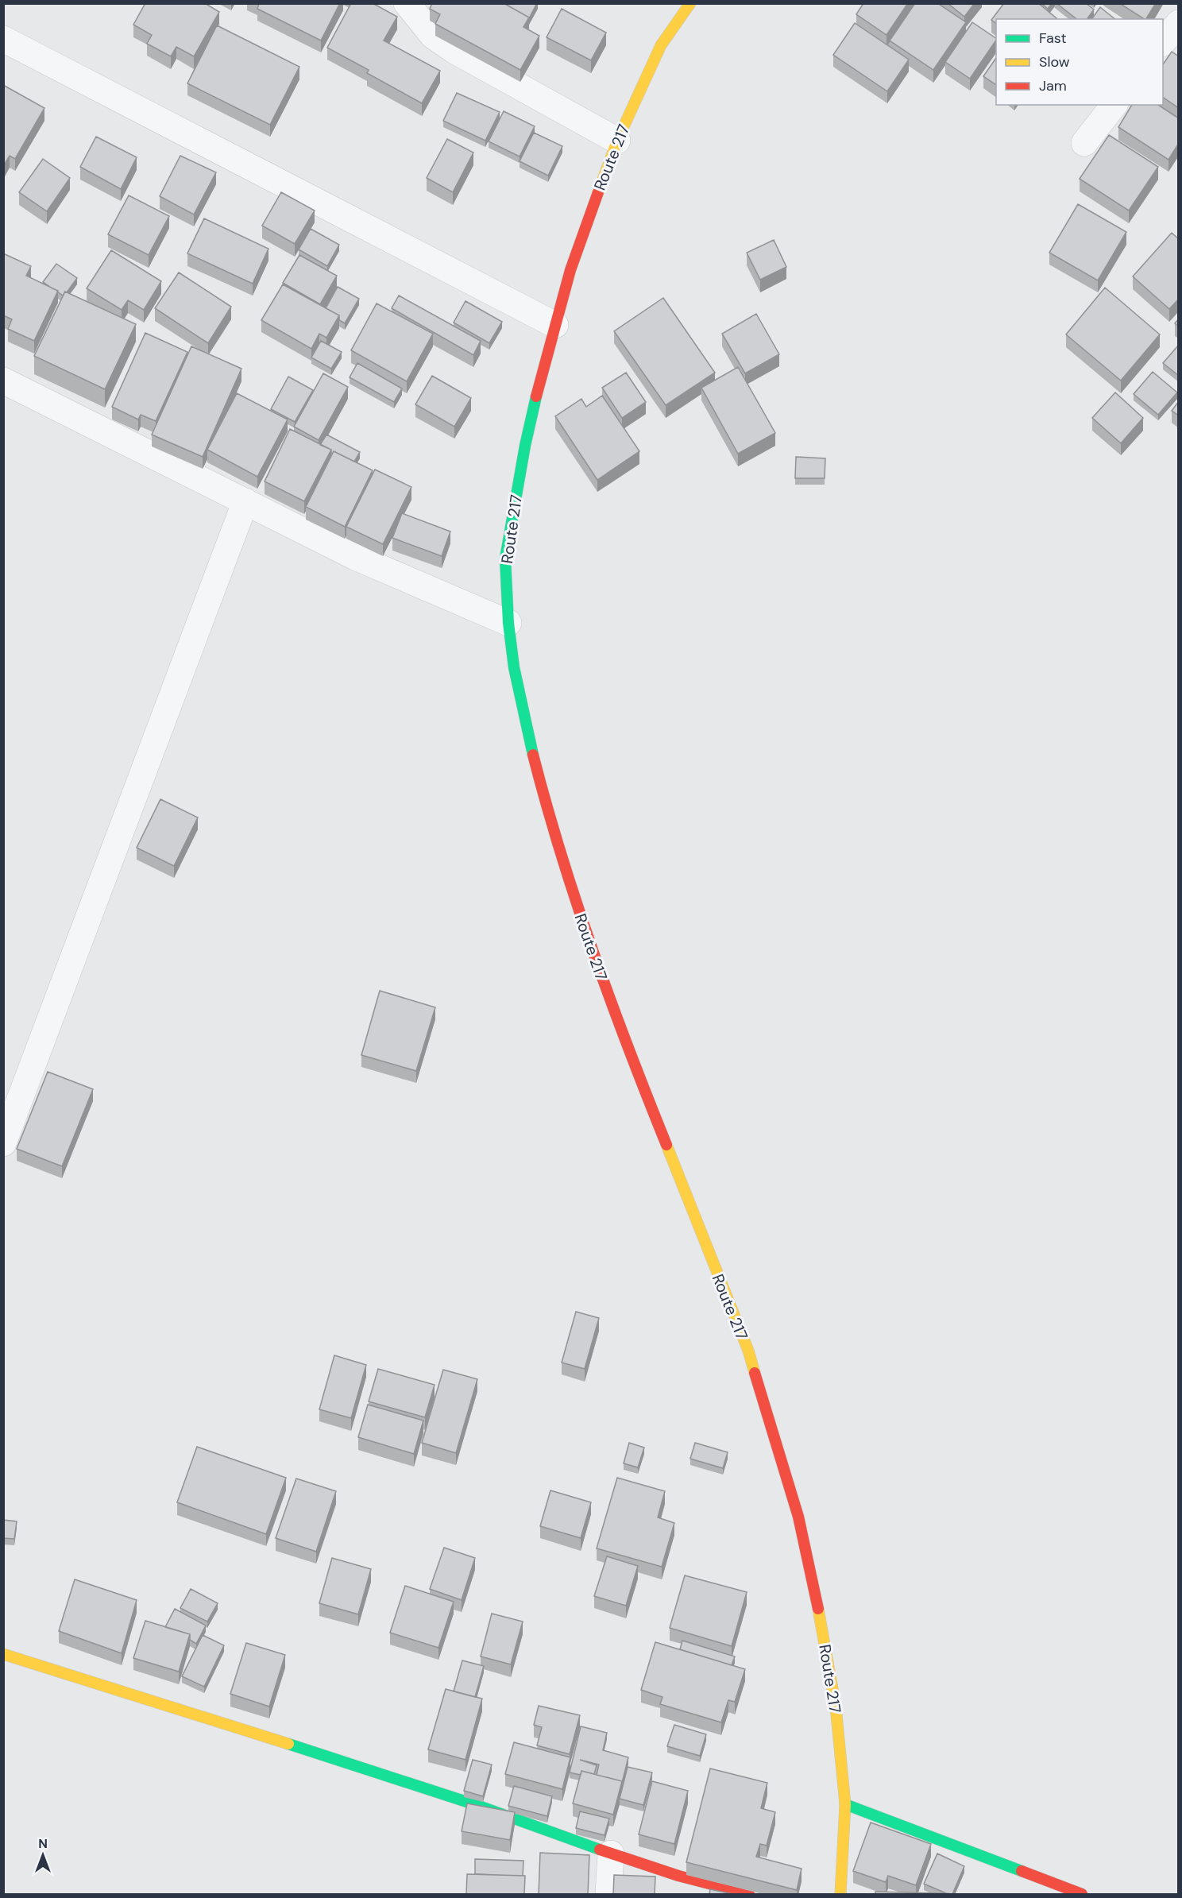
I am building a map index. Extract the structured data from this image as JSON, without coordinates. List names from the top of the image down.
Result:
{
  "streets": {
    "main road": ["Route 217"]
  },
  "legend": ["Fast", "Slow", "Jam"],
  "north": "top"
}
